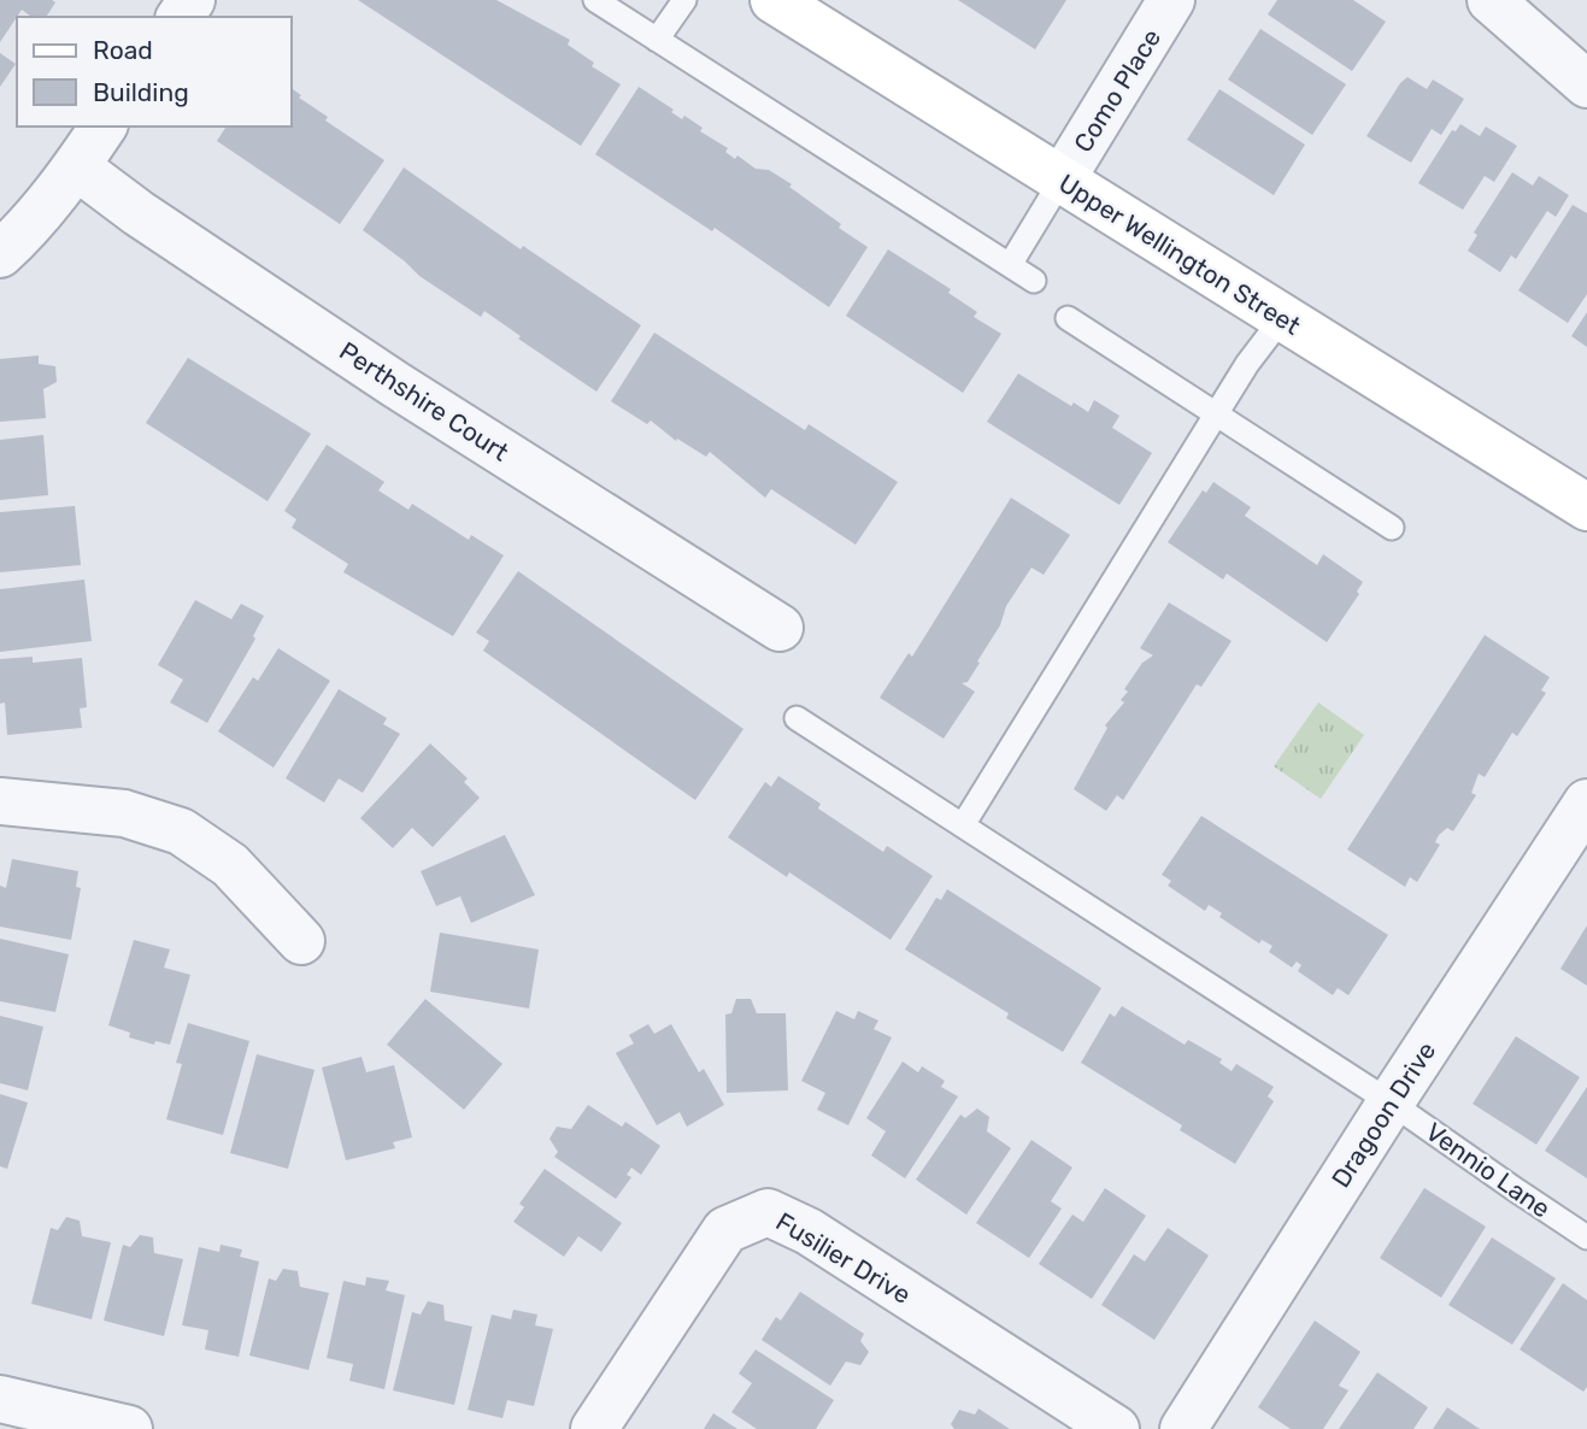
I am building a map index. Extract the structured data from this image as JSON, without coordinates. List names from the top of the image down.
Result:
{
  "streets": {
    "main road": ["Upper Wellington Street"],
    "street": [
      "Como Place",
      "Perthshire Court",
      "Dragoon Drive",
      "Fusilier Drive"
    ],
    "lane": ["Vennio Lane"]
  },
  "crossings": [
    ["Como Place", "Upper Wellington Street"],
    ["Dragoon Drive", "Vennio Lane"]
  ],
  "legend": ["Road", "Building"]
}
